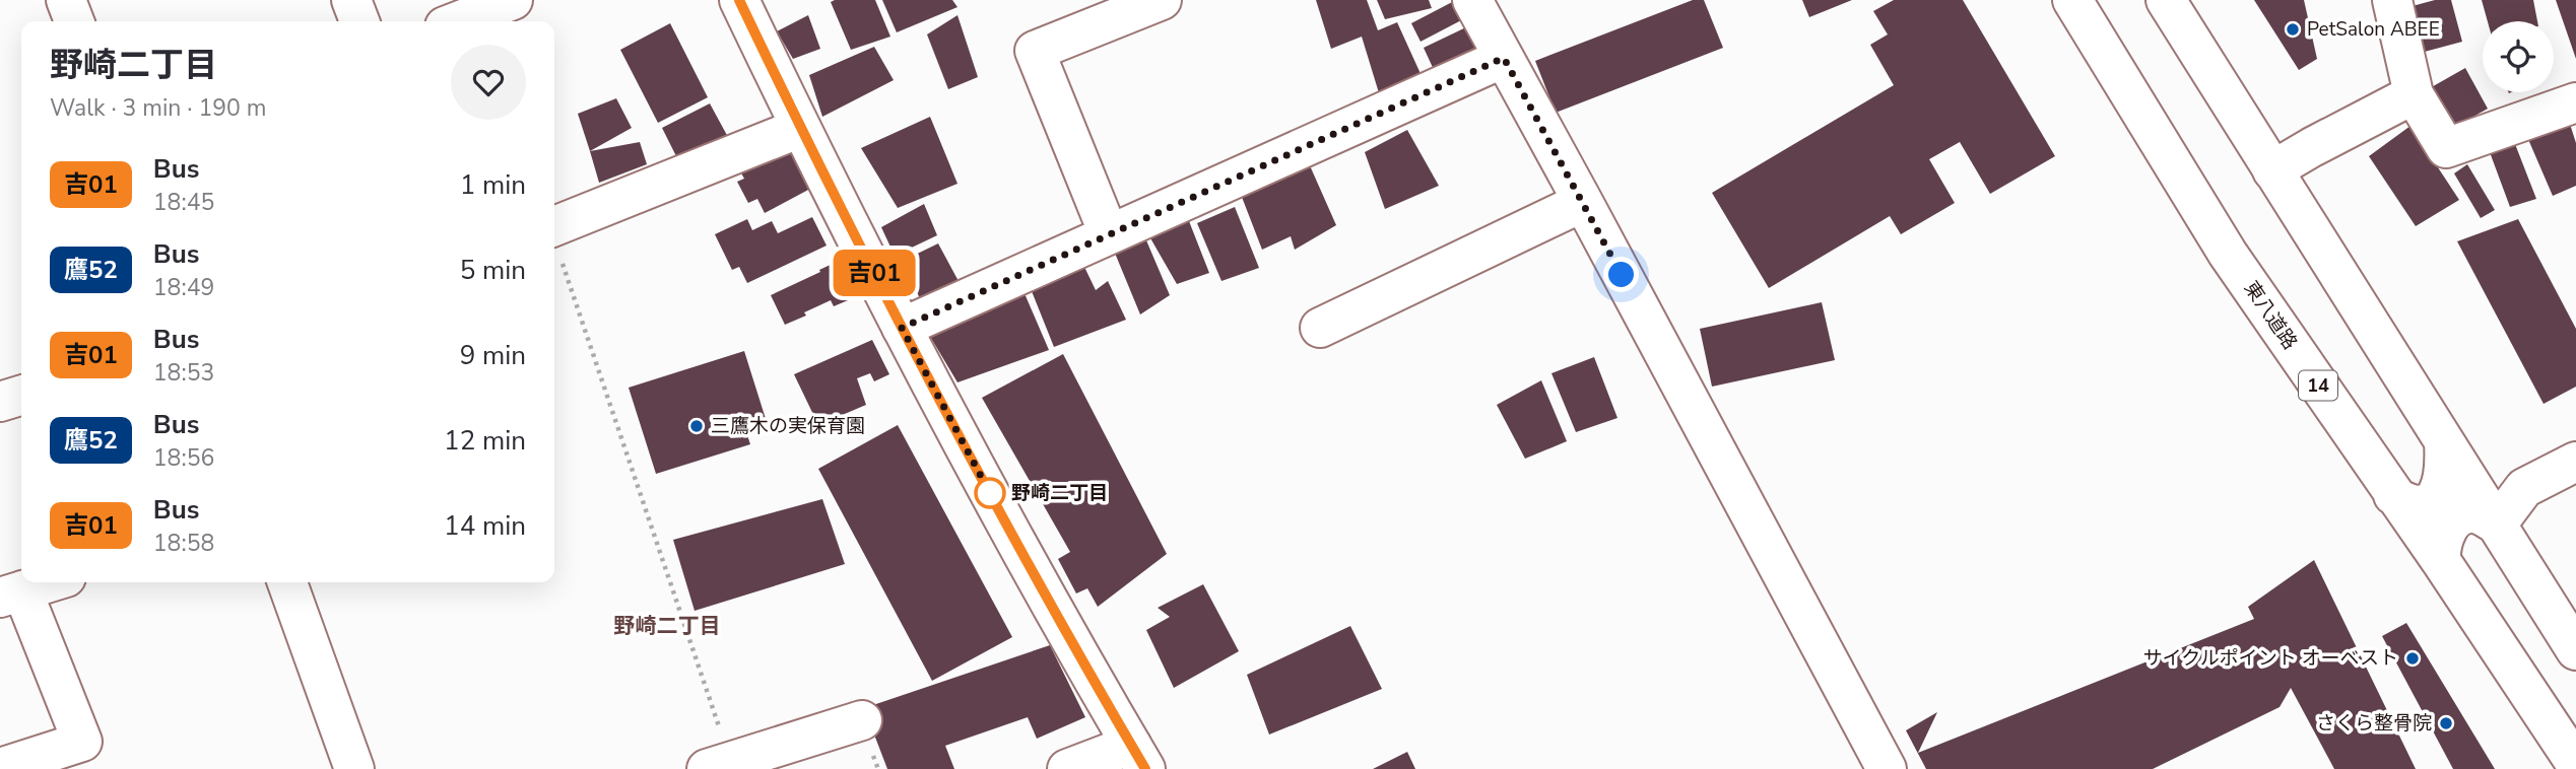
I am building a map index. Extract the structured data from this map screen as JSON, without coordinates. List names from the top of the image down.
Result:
{
  "streets": {
    "main road": ["東八道路", "14"]
  },
  "districts": ["野崎二丁目"],
  "places": [
    "PetSalon ABEE",
    "三鷹木の実保育園",
    "野崎二丁目",
    "サイクルポイント オーベスト",
    "さくら整骨院"
  ],
  "lines": ["bus line 吉01"],
  "page": {
    "on_map": "吉01",
    "heading": ["野崎二丁目", "Walk · 3 min · 190 m"],
    "list": [
      {
        "mark": "吉01",
        "name": "Bus",
        "note": "18:45",
        "value": "1 min"
      },
      {
        "mark": "鷹52",
        "name": "Bus",
        "note": "18:49",
        "value": "5 min"
      },
      {
        "mark": "吉01",
        "name": "Bus",
        "note": "18:53",
        "value": "9 min"
      },
      {
        "mark": "鷹52",
        "name": "Bus",
        "note": "18:56",
        "value": "12 min"
      },
      {
        "mark": "吉01",
        "name": "Bus",
        "note": "18:58",
        "value": "14 min"
      }
    ]
  }
}
